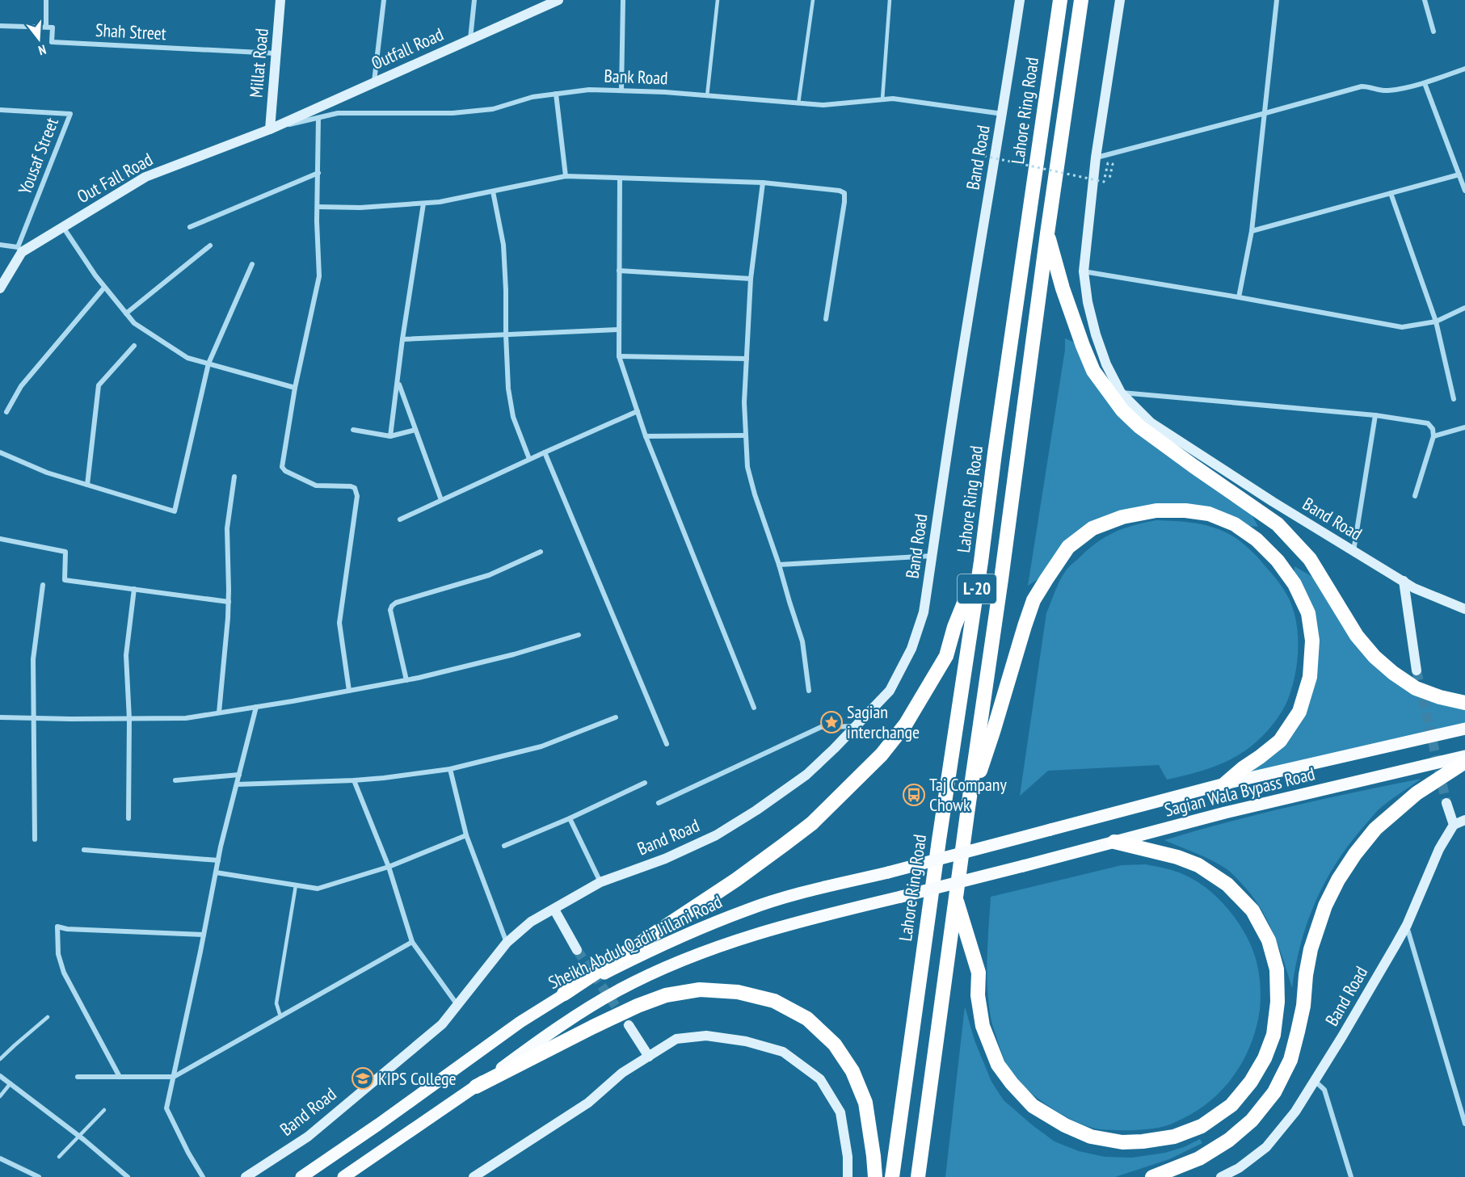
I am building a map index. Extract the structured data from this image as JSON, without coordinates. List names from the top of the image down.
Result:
{
  "streets": {
    "highway": ["Lahore Ring Road", "L-20"],
    "main road": [
      "Outfall Road",
      "Millat Road",
      "Band Road",
      "Out Fall Road",
      "Sagian Wala Bypass Road",
      "Sheikh Abdul Qadir Jillani Road"
    ],
    "street": ["Shah Street", "Bank Road", "Yousaf Street"]
  },
  "crossings": [
    ["Shah Street", "Millat Road"],
    ["Outfall Road", "Millat Road"],
    ["Outfall Road", "Bank Road"],
    ["Outfall Road", "Out Fall Road"],
    ["Millat Road", "Bank Road"],
    ["Millat Road", "Out Fall Road"],
    ["Bank Road", "Band Road"],
    ["Bank Road", "Out Fall Road"],
    ["Yousaf Street", "Out Fall Road"],
    ["Sagian Wala Bypass Road", "Sheikh Abdul Qadir Jillani Road"]
  ],
  "places": {
    "place": ["Sagian interchange"],
    "bus stop": ["Taj Company Chowk"],
    "school or university": ["KIPS College"]
  },
  "north": "bottom"
}
